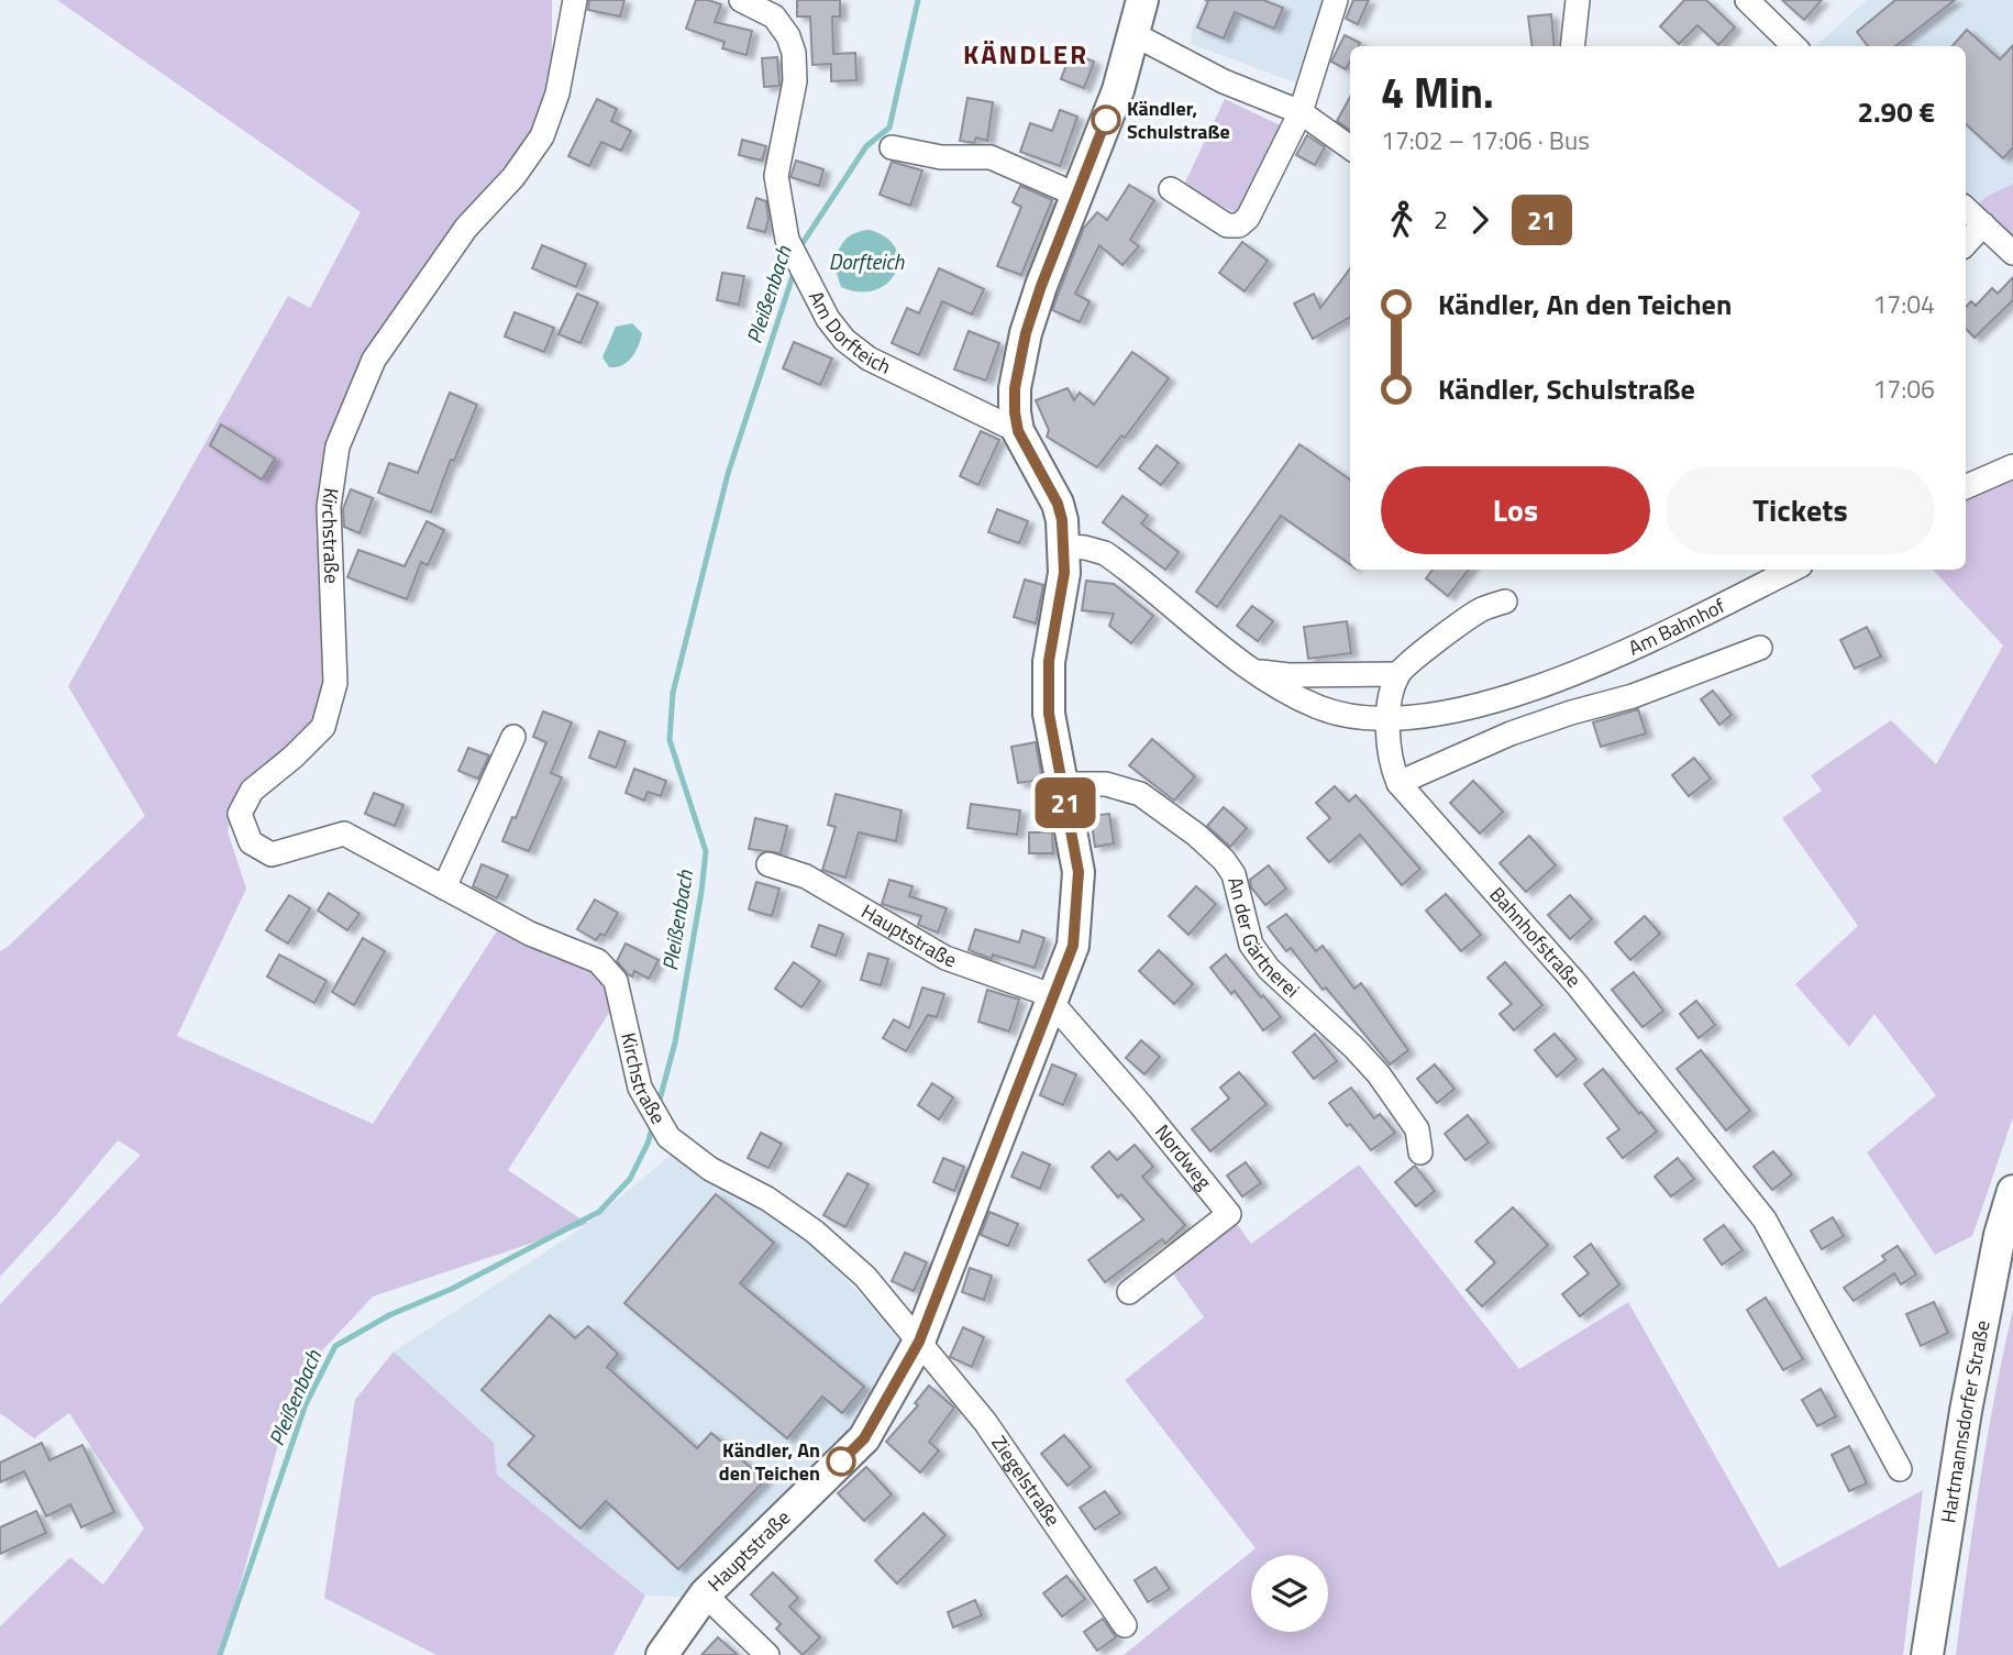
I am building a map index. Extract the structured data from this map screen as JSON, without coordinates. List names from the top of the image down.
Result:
{
  "streets": {
    "street": [
      "Am Dorfteich",
      "Kirchstraße",
      "Am Bahnhof",
      "Hauptstraße",
      "An der Gärtnerei",
      "Bahnhofstraße",
      "Nordweg",
      "Hartmannsdorfer Straße",
      "Ziegelstraße"
    ]
  },
  "crossings": [
    ["Am Dorfteich", "Hauptstraße"],
    ["Kirchstraße", "Hauptstraße"],
    ["Kirchstraße", "Ziegelstraße"],
    ["Am Bahnhof", "Bahnhofstraße"],
    ["Hauptstraße", "An der Gärtnerei"],
    ["Hauptstraße", "Nordweg"],
    ["Hauptstraße", "Ziegelstraße"]
  ],
  "districts": ["KÄNDLER"],
  "water": ["Dorfteich", "Pleißenbach"],
  "places": ["Kändler, Schulstraße", "Kändler, An den Teichen"],
  "lines": ["bus line 21"],
  "page": {
    "on_map": "21",
    "heading": ["4 Min.", "17:02 – 17:06 · Bus", "2.90 €"],
    "legs": ["2", "21"],
    "list": [
      {
        "name": "Kändler, An den Teichen",
        "value": "17:04"
      },
      {
        "name": "Kändler, Schulstraße",
        "value": "17:06"
      }
    ],
    "buttons": ["Los", "Tickets"]
  }
}
